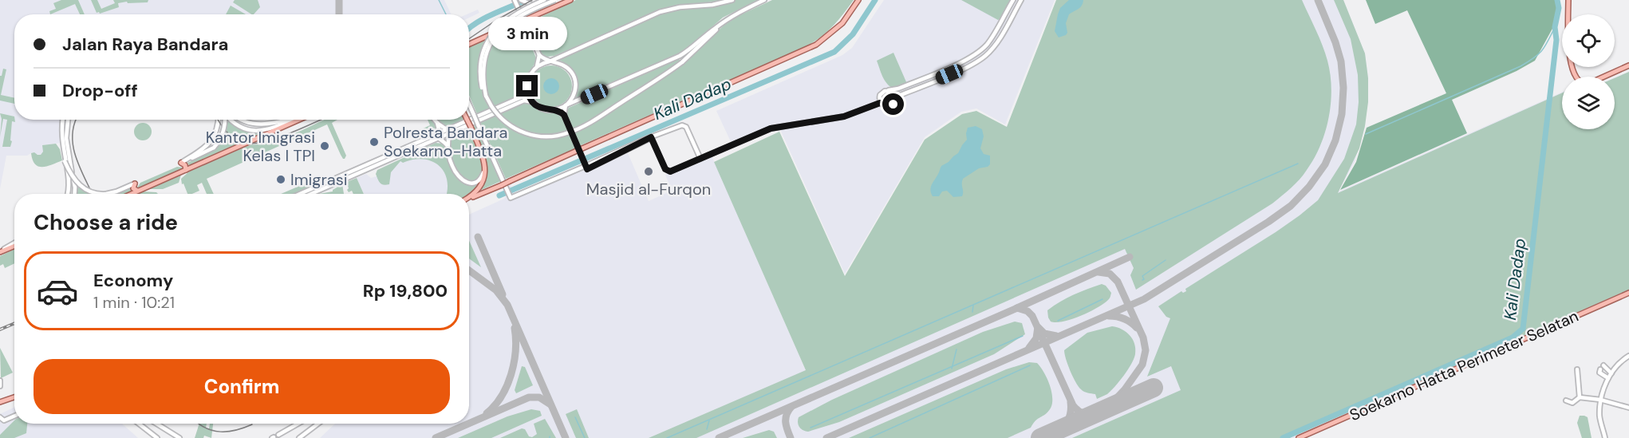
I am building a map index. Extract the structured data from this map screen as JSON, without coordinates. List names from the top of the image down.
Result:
{
  "streets": {
    "main road": ["Soekarno Hatta Perimeter Selatan"]
  },
  "water": ["Kali Dadap"],
  "places": [
    "Polresta Bandara Soekarno-Hatta",
    "Kantor Imigrasi Kelas I TPI",
    "Masjid al-Furqon",
    "Imigrasi"
  ],
  "page": {
    "banner": ["Jalan Raya Bandara", "Drop-off"],
    "bubble": "3 min",
    "heading": "Choose a ride",
    "list": [
      {
        "name": "Economy",
        "note": "1 min · 10:21",
        "value": "Rp 19,800"
      }
    ],
    "buttons": "Confirm"
  }
}
